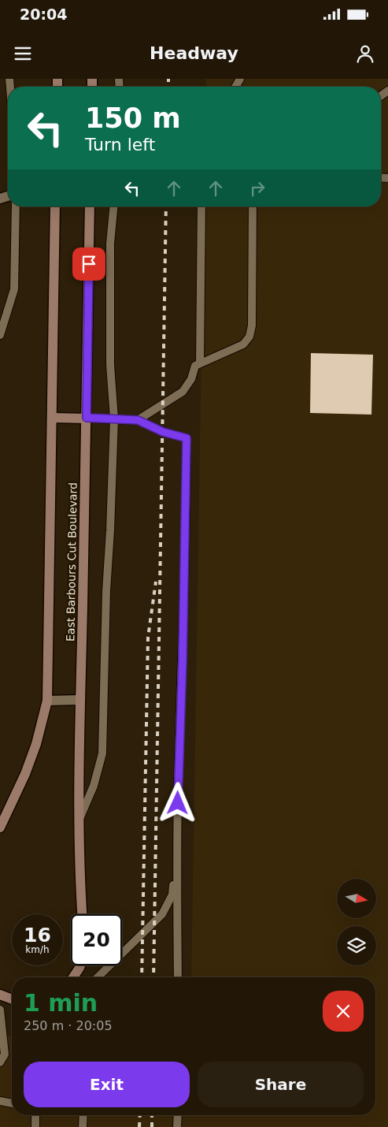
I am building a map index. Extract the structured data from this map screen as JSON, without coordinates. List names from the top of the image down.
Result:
{
  "streets": {
    "street": ["East Barbours Cut Boulevard"]
  },
  "north": "right",
  "page": {
    "status": "20:04",
    "header": "Headway",
    "turn": ["150 m", "Turn left"],
    "speed": "16 km/h",
    "limit": "20",
    "heading": ["1 min", "250 m · 20:05"],
    "buttons": ["Exit", "Share"]
  }
}
